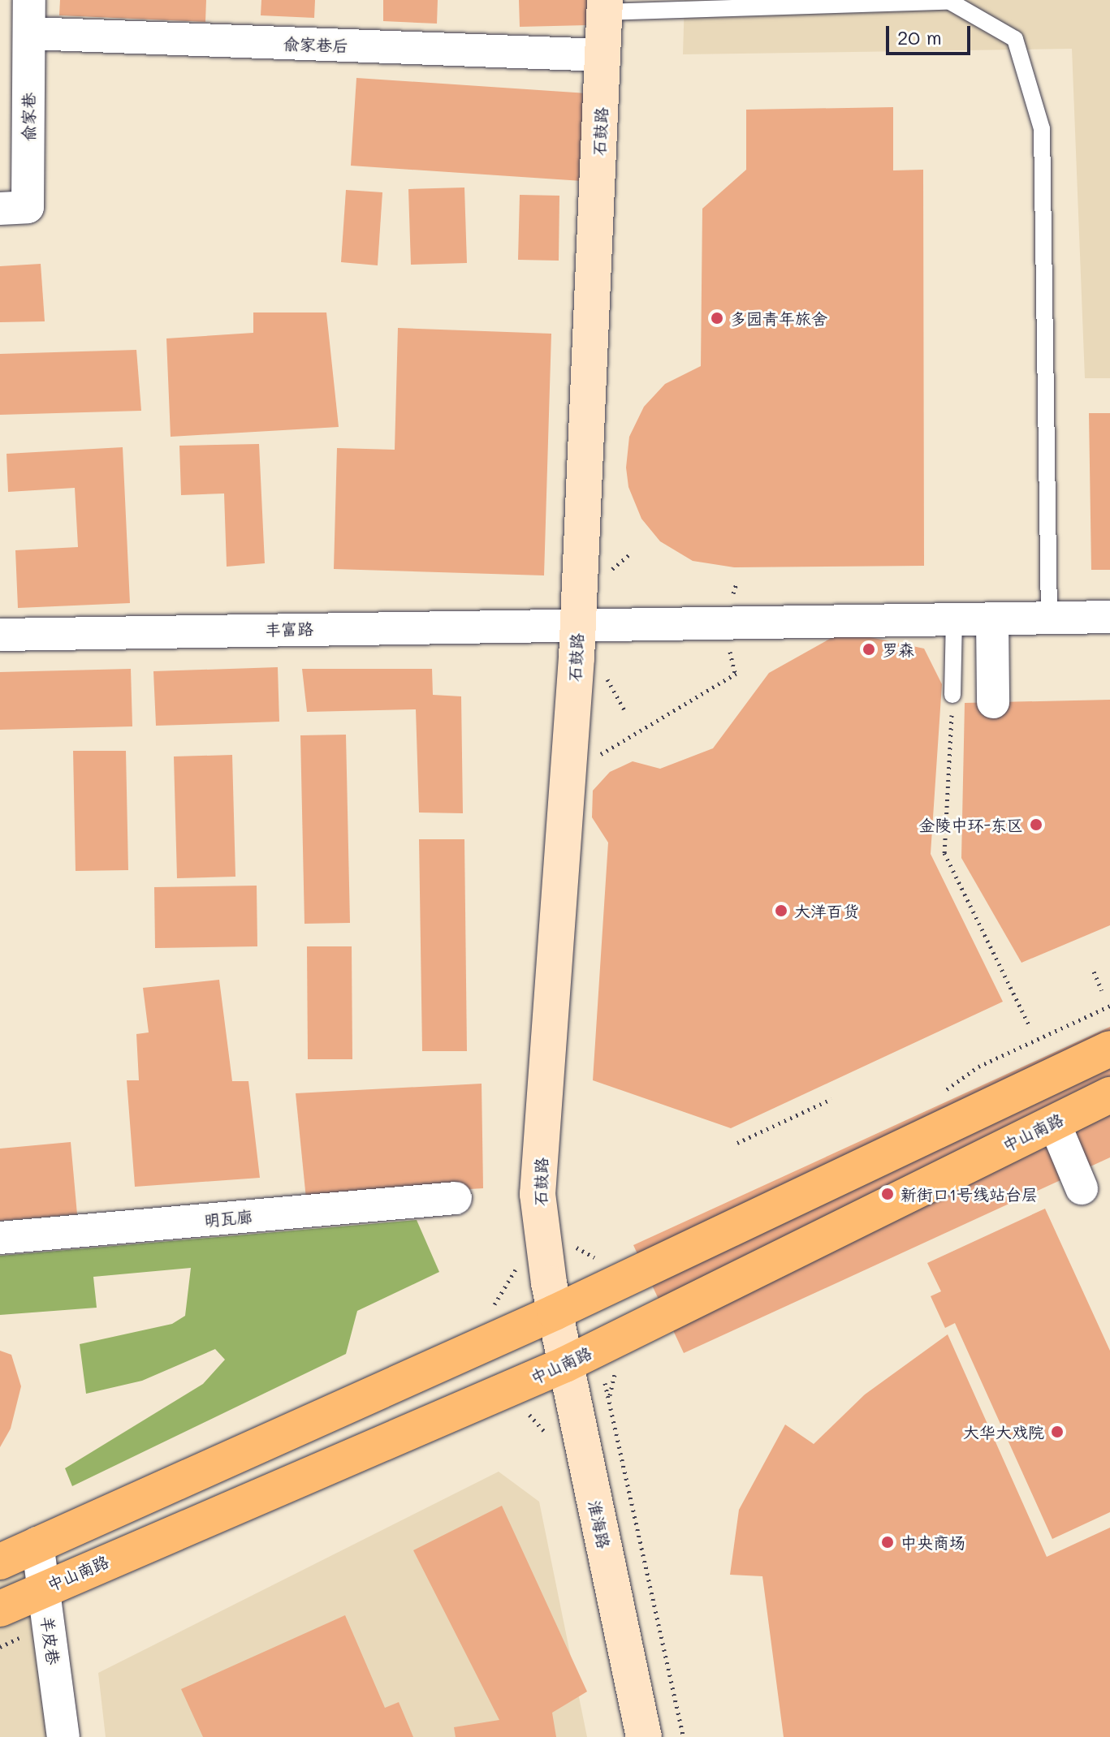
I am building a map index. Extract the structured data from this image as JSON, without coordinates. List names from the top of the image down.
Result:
{
  "streets": {
    "main road": ["中山南路"],
    "street": [
      "俞家巷后",
      "俞家巷",
      "石鼓路",
      "丰富路",
      "明瓦廊",
      "淮海路",
      "羊皮巷"
    ]
  },
  "crossings": [
    ["俞家巷后", "俞家巷"],
    ["俞家巷后", "石鼓路"],
    ["石鼓路", "丰富路"],
    ["石鼓路", "淮海路"],
    ["中山南路", "淮海路"],
    ["中山南路", "羊皮巷"]
  ],
  "places": [
    "多园青年旅舍",
    "罗森",
    "金陵中环-东区",
    "大洋百货",
    "新街口1号线站台层",
    "大华大戏院",
    "中央商场"
  ],
  "scale_bar": "20 m"
}
